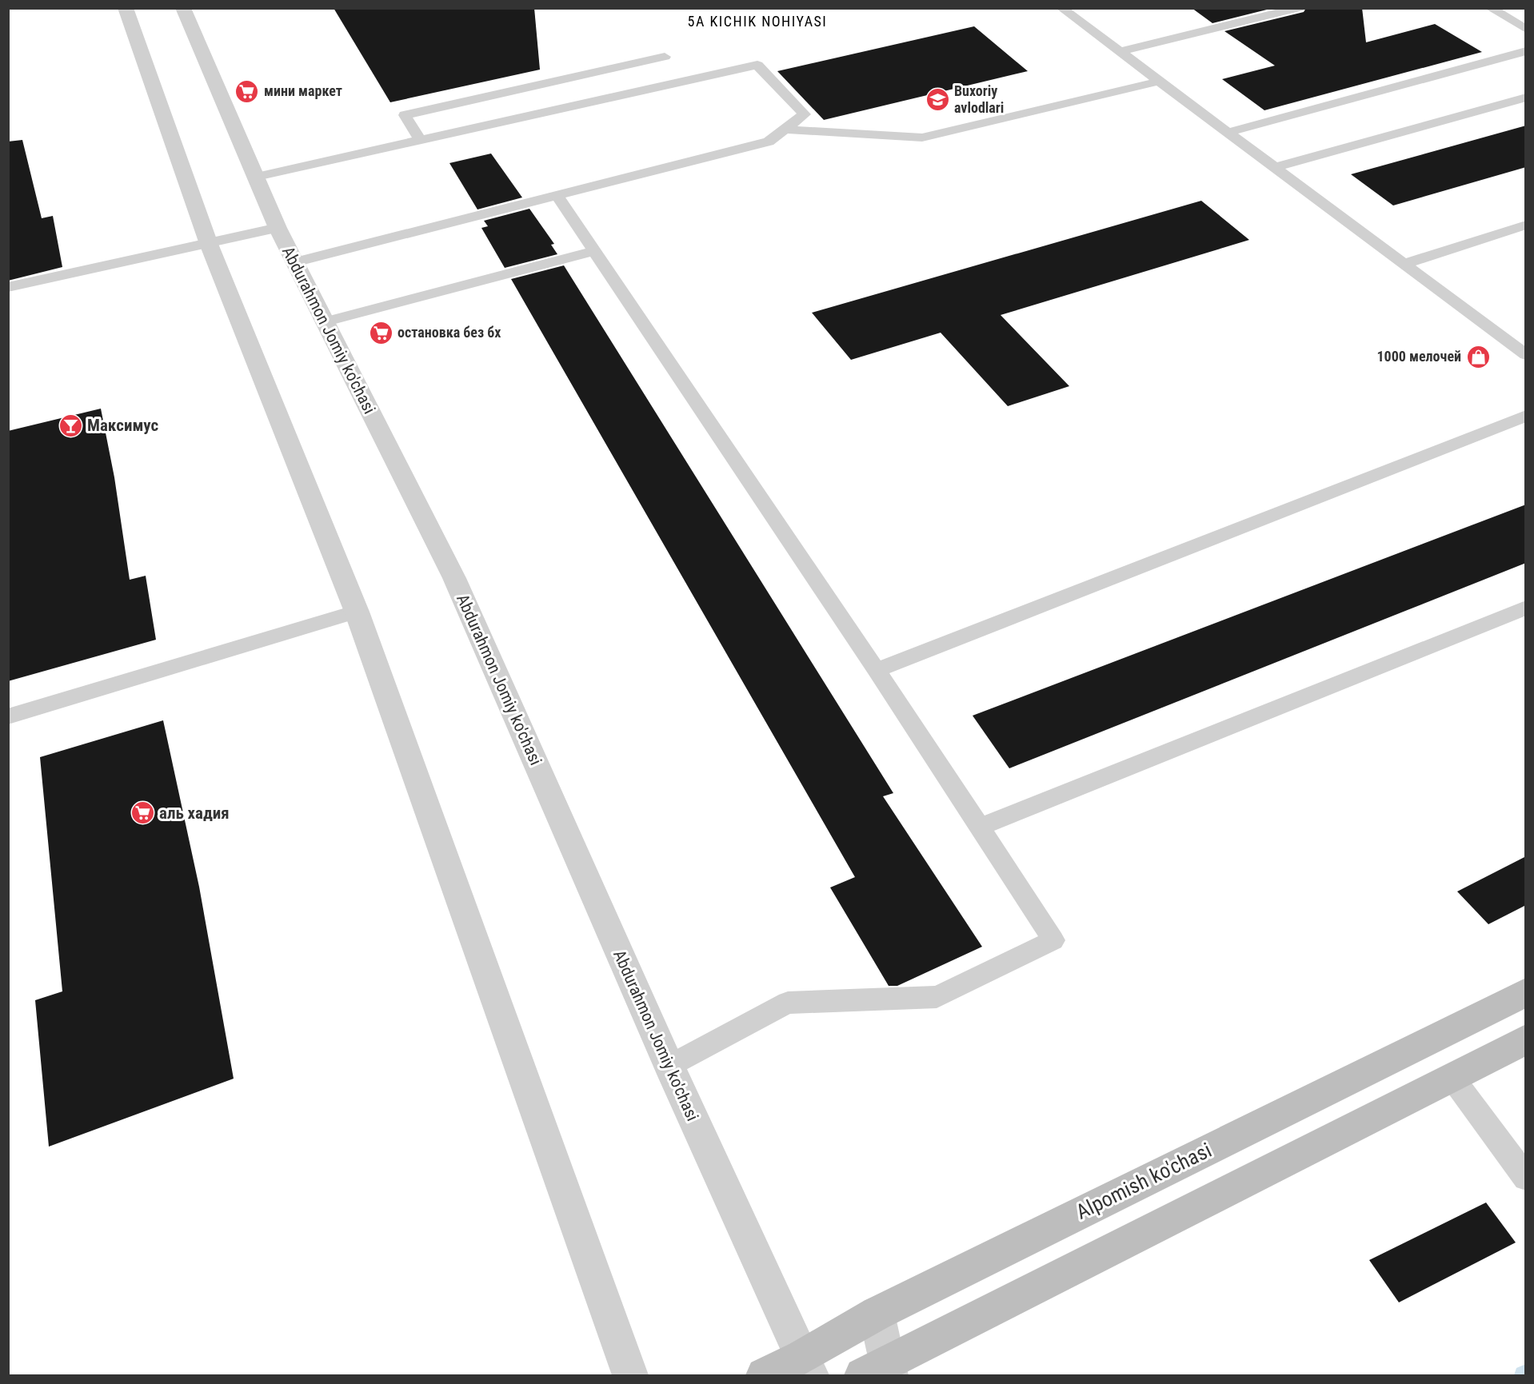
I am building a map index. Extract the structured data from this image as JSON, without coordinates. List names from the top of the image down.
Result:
{
  "streets": {
    "main road": ["Alpomish ko'chasi"],
    "street": ["Abdurahmon Jomiy ko'chasi"]
  },
  "crossings": [
    ["Abdurahmon Jomiy ko'chasi", "Alpomish ko'chasi"]
  ],
  "districts": ["5A KICHIK NOHIYASI"],
  "places": {
    "supermarket": ["мини маркет", "остановка без бх", "аль хадия"],
    "school or university": ["Buxoriy avlodlari"],
    "shop": ["1000 мелочей"],
    "bar": ["Максимус"]
  }
}
